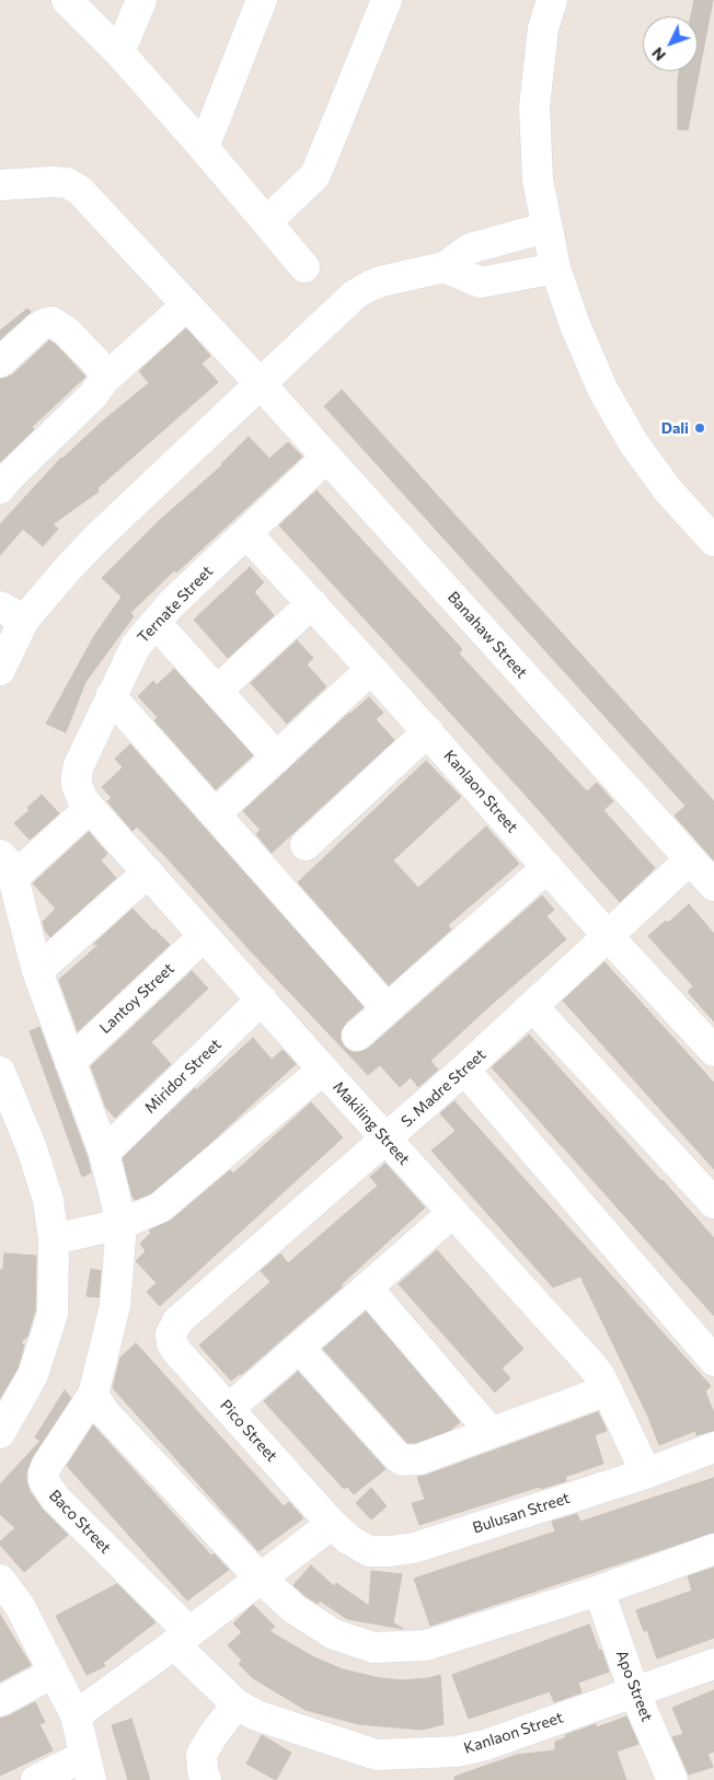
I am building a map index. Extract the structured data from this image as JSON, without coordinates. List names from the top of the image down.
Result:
{
  "streets": {
    "street": [
      "Ternate Street",
      "Banahaw Street",
      "Kanlaon Street",
      "Lantoy Street",
      "Miridor Street",
      "S. Madre Street",
      "Makiling Street",
      "Pico Street",
      "Bulusan Street",
      "Baco Street",
      "Apo Street"
    ]
  },
  "crossings": [
    ["Ternate Street", "Banahaw Street"],
    ["Ternate Street", "Kanlaon Street"],
    ["Ternate Street", "Makiling Street"],
    ["Banahaw Street", "S. Madre Street"],
    ["Kanlaon Street", "S. Madre Street"],
    ["Kanlaon Street", "Baco Street"],
    ["Kanlaon Street", "Apo Street"],
    ["Lantoy Street", "Makiling Street"],
    ["Miridor Street", "Makiling Street"],
    ["S. Madre Street", "Makiling Street"],
    ["S. Madre Street", "Pico Street"],
    ["Makiling Street", "Bulusan Street"],
    ["Pico Street", "Bulusan Street"]
  ],
  "places": ["Dali"],
  "north": "bottom left"
}
